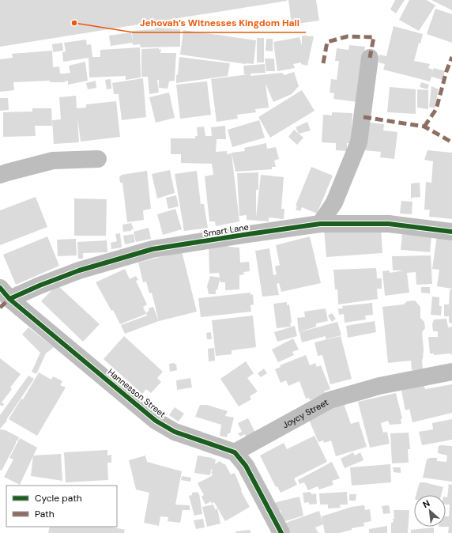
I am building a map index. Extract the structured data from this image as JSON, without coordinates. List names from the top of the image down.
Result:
{
  "streets": {
    "street": ["Smart Lane", "Hannesson Street", "Joycy Street"]
  },
  "crossings": [
    ["Smart Lane", "Hannesson Street"],
    ["Hannesson Street", "Joycy Street"]
  ],
  "places": ["Jehovah’s Witnesses Kingdom Hall"],
  "legend": ["Cycle path", "Path"],
  "north": "top left"
}
